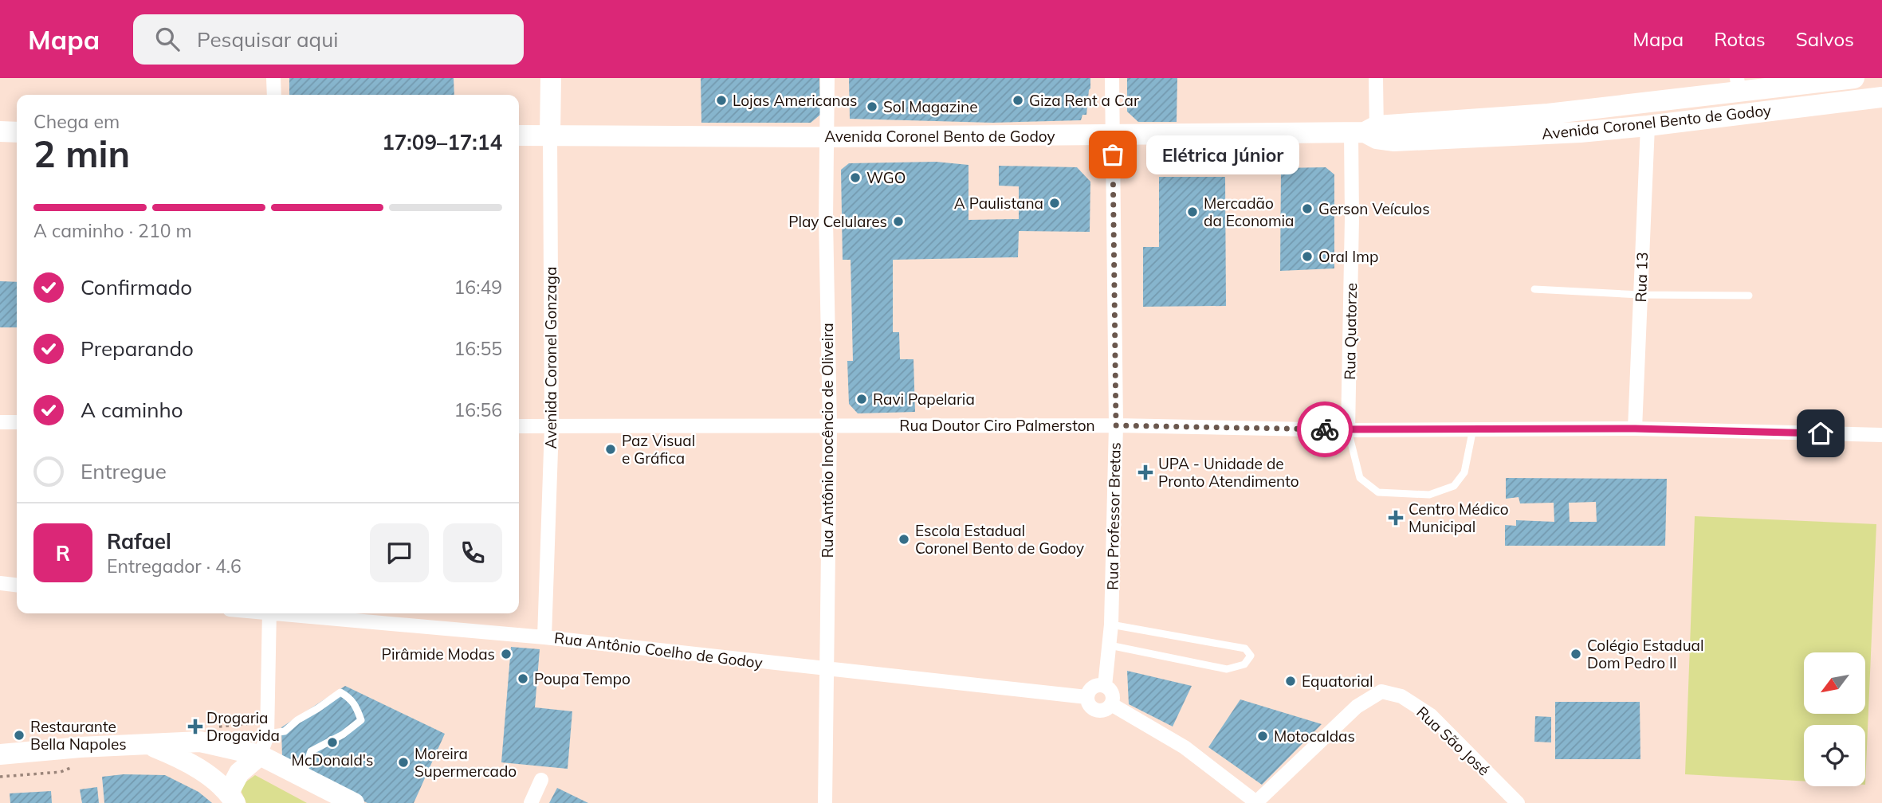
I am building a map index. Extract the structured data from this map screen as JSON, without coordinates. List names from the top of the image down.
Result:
{
  "streets": {
    "main road": ["Avenida Coronel Bento de Godoy", "Avenida Coronel Gonzaga"],
    "street": [
      "Rua 13",
      "Rua Quatorze",
      "Rua Doutor Ciro Palmerston",
      "Rua Antônio Inocêncio de Oliveira",
      "Rua Professor Bretas",
      "Rua Antônio Coelho de Godoy",
      "Rua São José"
    ]
  },
  "crossings": [
    ["Avenida Coronel Bento de Godoy", "Rua 13"],
    ["Avenida Coronel Bento de Godoy", "Rua Quatorze"],
    ["Avenida Coronel Bento de Godoy", "Avenida Coronel Gonzaga"],
    ["Avenida Coronel Bento de Godoy", "Rua Antônio Inocêncio de Oliveira"],
    ["Avenida Coronel Bento de Godoy", "Rua Professor Bretas"],
    ["Rua 13", "Rua Doutor Ciro Palmerston"],
    ["Rua Quatorze", "Rua Doutor Ciro Palmerston"],
    ["Avenida Coronel Gonzaga", "Rua Doutor Ciro Palmerston"],
    ["Avenida Coronel Gonzaga", "Rua Antônio Coelho de Godoy"],
    ["Rua Doutor Ciro Palmerston", "Rua Antônio Inocêncio de Oliveira"],
    ["Rua Doutor Ciro Palmerston", "Rua Professor Bretas"],
    ["Rua Antônio Inocêncio de Oliveira", "Rua Antônio Coelho de Godoy"],
    ["Rua Professor Bretas", "Rua Antônio Coelho de Godoy"],
    ["Rua Antônio Coelho de Godoy", "Rua São José"]
  ],
  "places": {
    "other": [
      "Lojas Americanas",
      "Giza Rent a Car",
      "Sol Magazine",
      "Elétrica Júnior",
      "WGO",
      "A Paulistana",
      "Gerson Veículos",
      "Mercadão da Economia",
      "Play Celulares",
      "Oral Imp",
      "Ravi Papelaria",
      "Paz Visual e Gráfica",
      "Escola Estadual Coronel Bento de Godoy",
      "Pirâmide Modas",
      "Colégio Estadual Dom Pedro II",
      "Poupa Tempo",
      "Equatorial",
      "Restaurante Bella Napoles",
      "Motocaldas",
      "McDonald's",
      "Moreira Supermercado"
    ],
    "health": ["UPA - Unidade de Pronto Atendimento", "Centro Médico Municipal", "Drogaria Drogavida"]
  },
  "north": "bottom left",
  "page": {
    "header": "Mapa",
    "search": "Pesquisar aqui",
    "nav": ["Mapa", "Rotas", "Salvos"],
    "heading": ["2 min", "Chega em", "17:09–17:14"],
    "panel": ["Rafael", "Entregador · 4.6"],
    "bubble": "Elétrica Júnior",
    "bar": "A caminho · 210 m",
    "list": [
      ["Confirmado", "16:49"],
      ["Preparando", "16:55"],
      ["A caminho", "16:56"],
      "Entregue"
    ],
    "round": "R"
  }
}
